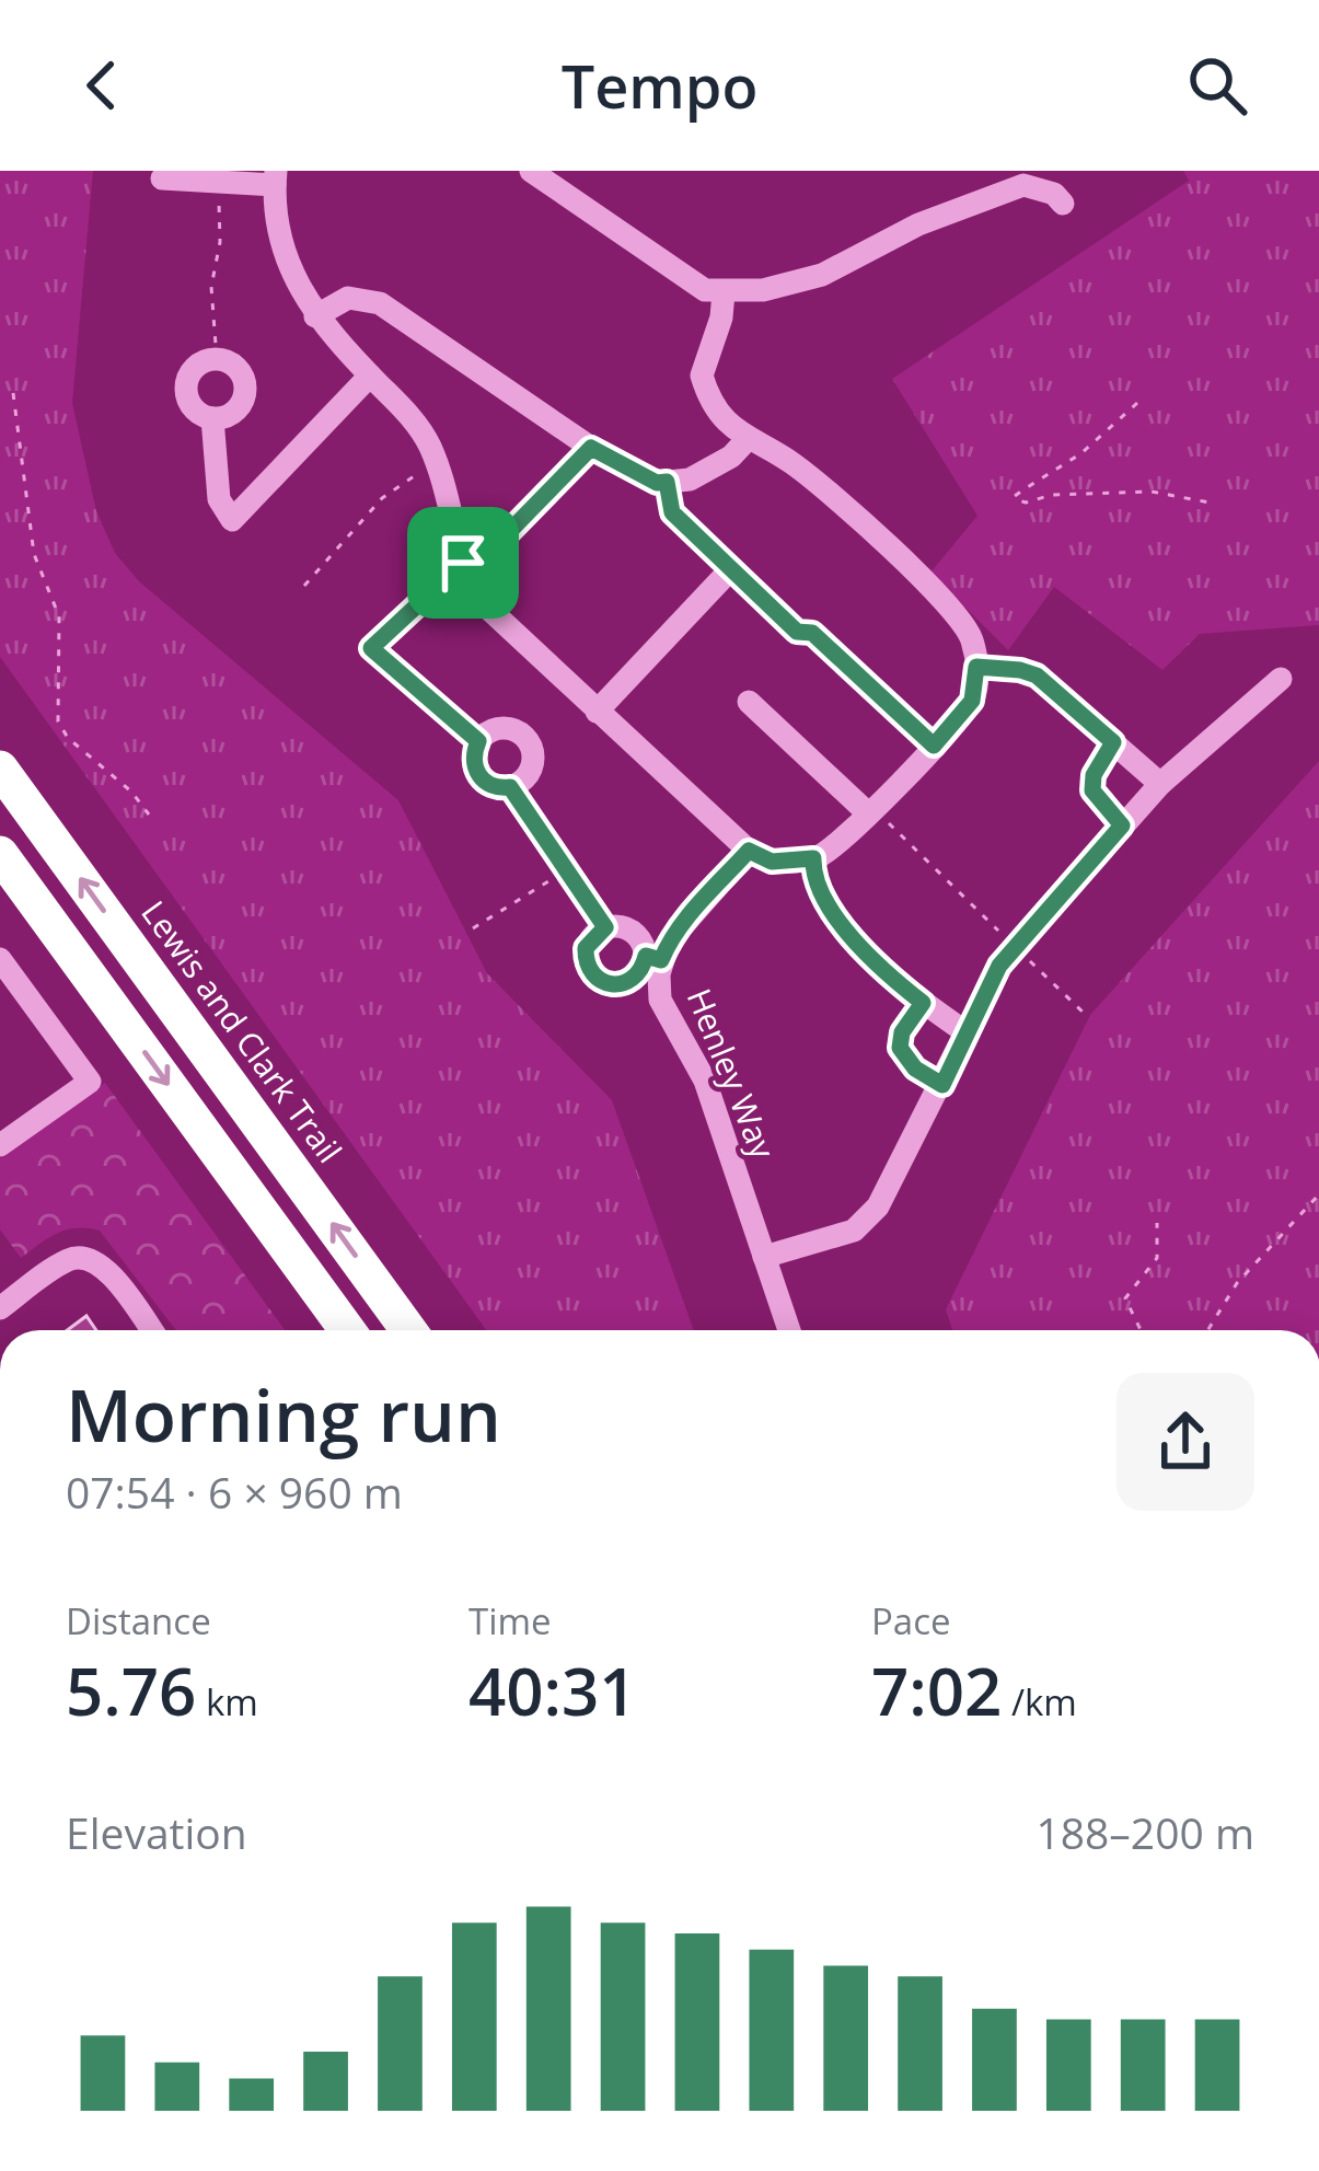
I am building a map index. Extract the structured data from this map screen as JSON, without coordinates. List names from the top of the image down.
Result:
{
  "streets": {
    "highway": ["Lewis and Clark Trail"],
    "street": ["Henley Way"]
  },
  "page": {
    "header": "Tempo",
    "heading": ["Morning run", "07:54 · 6 × 960 m"],
    "stats": [
      ["Distance", "5.76 km"],
      ["Time", "40:31"],
      ["Pace", "7:02 /km"]
    ],
    "chart": ["Elevation", "188–200 m"]
  }
}
